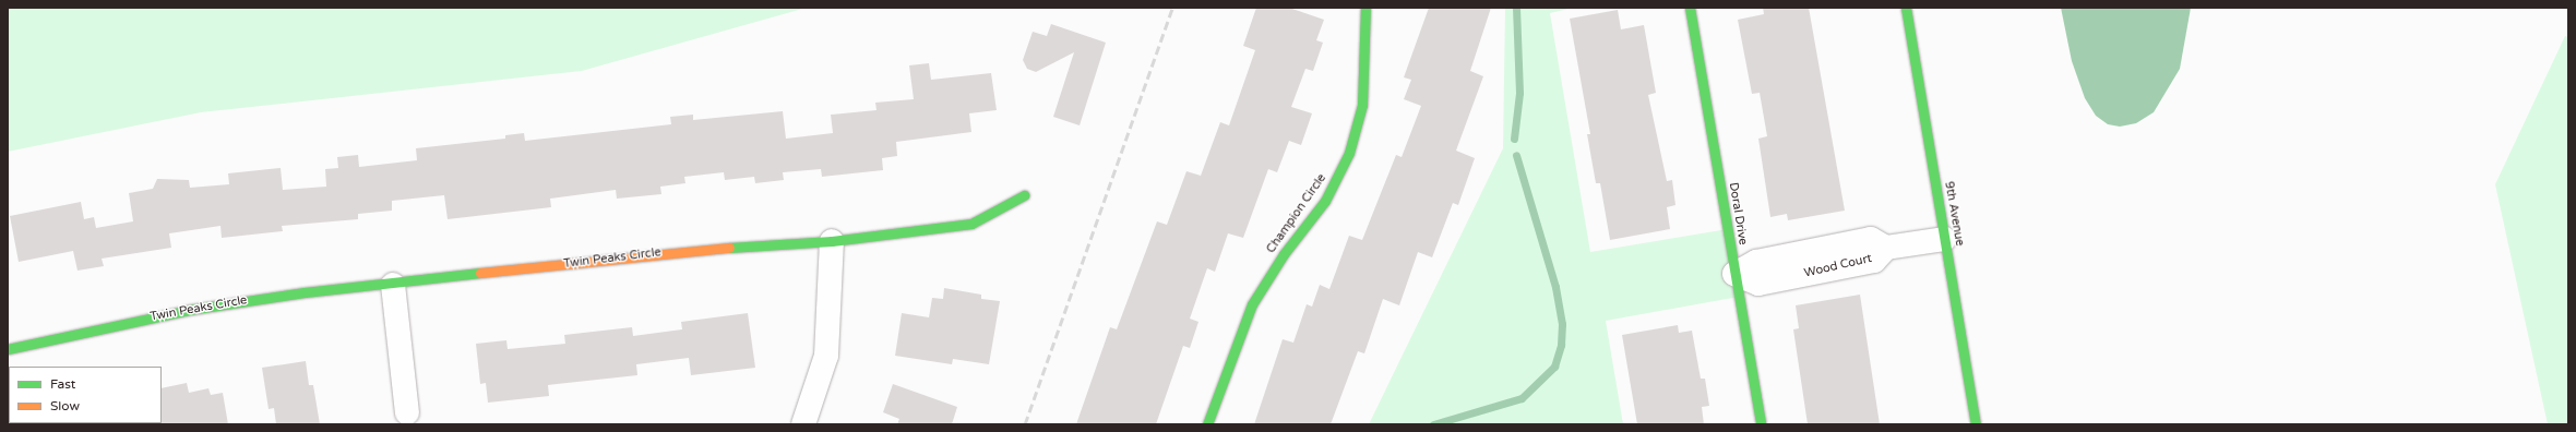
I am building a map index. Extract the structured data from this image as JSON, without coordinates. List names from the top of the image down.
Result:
{
  "streets": {
    "street": [
      "Champion Circle",
      "Doral Drive",
      "9th Avenue",
      "Twin Peaks Circle",
      "Wood Court"
    ]
  },
  "crossings": [
    ["Doral Drive", "Wood Court"],
    ["9th Avenue", "Wood Court"]
  ],
  "legend": ["Fast", "Slow"]
}
